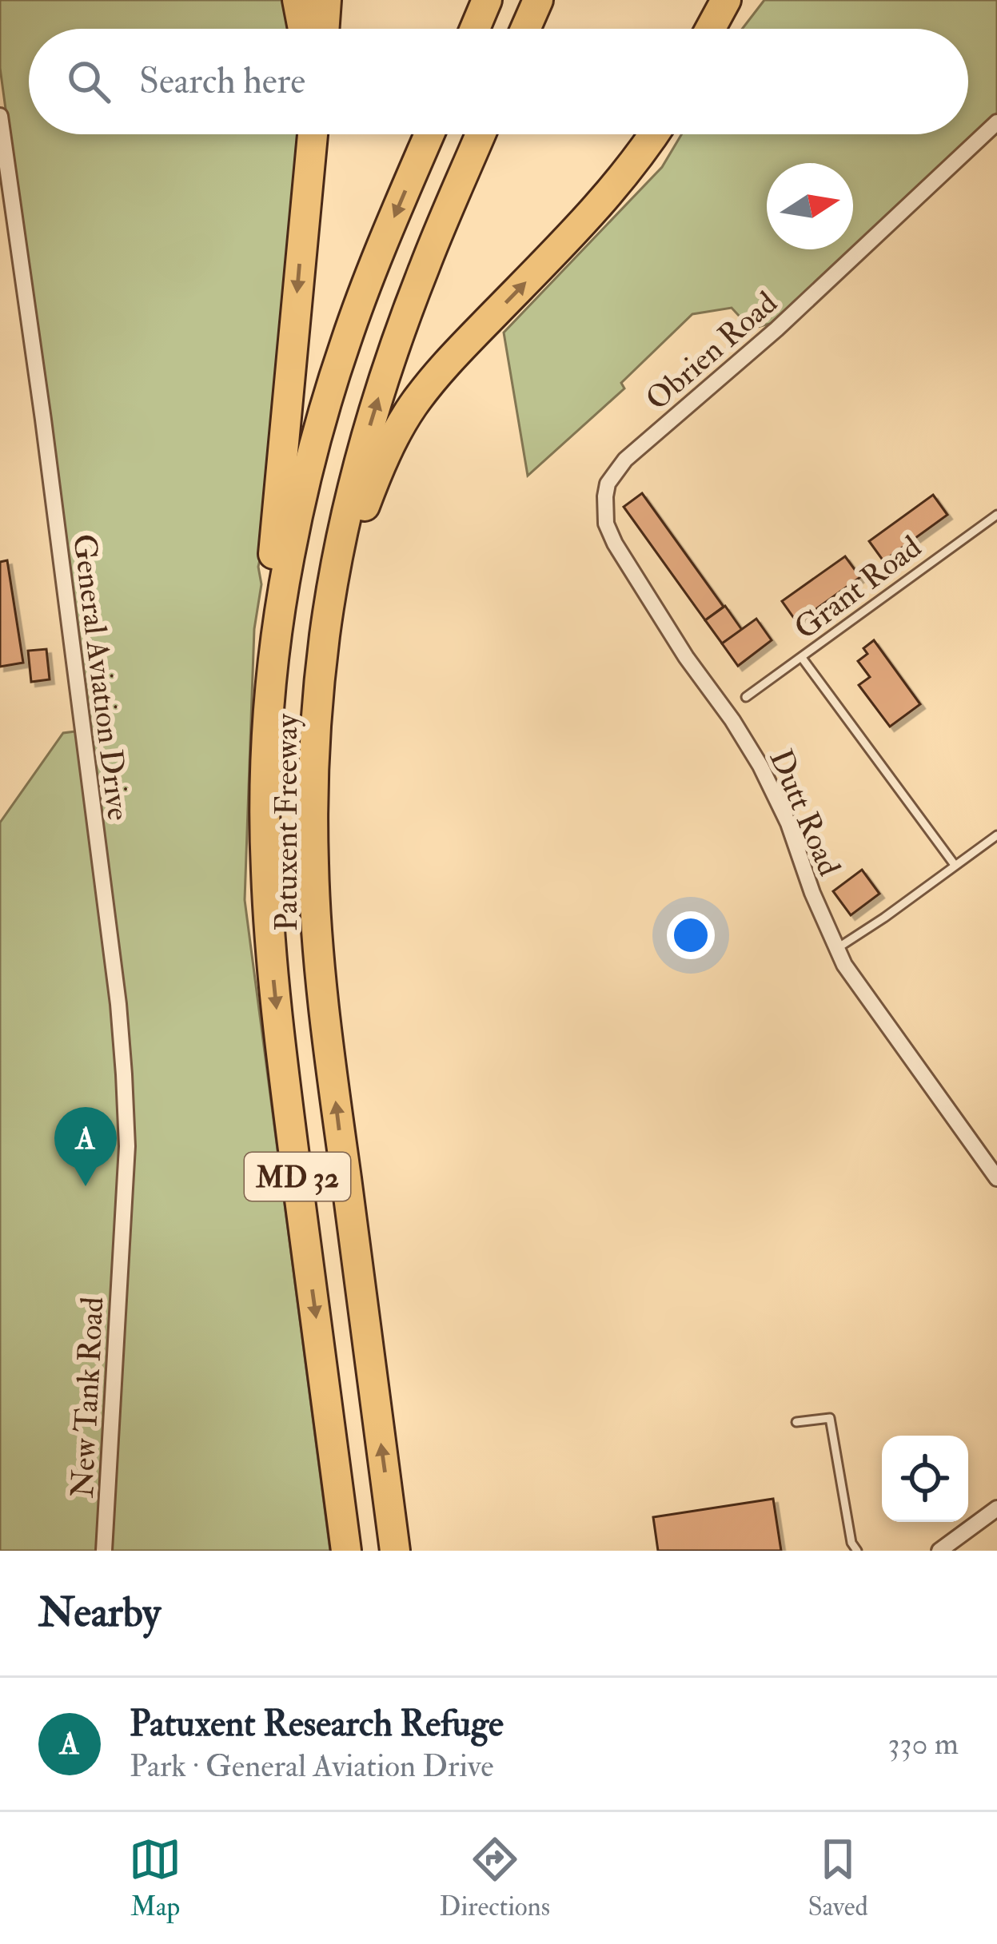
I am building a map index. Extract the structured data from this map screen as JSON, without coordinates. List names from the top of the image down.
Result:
{
  "streets": {
    "highway": ["Patuxent Freeway", "MD 32"],
    "street": [
      "Obrien Road",
      "General Aviation Drive",
      "Dutt Road",
      "New Tank Road"
    ],
    "lane": ["Grant Road"]
  },
  "crossings": [
    ["Obrien Road", "Dutt Road"],
    ["General Aviation Drive", "New Tank Road"]
  ],
  "north": "right",
  "page": {
    "search": "Search here",
    "pins": "A",
    "heading": "Nearby",
    "list": [
      {
        "mark": "A",
        "name": "Patuxent Research Refuge",
        "note": "Park · General Aviation Drive",
        "value": "330 m"
      }
    ],
    "nav": ["Map", "Directions", "Saved"]
  }
}
